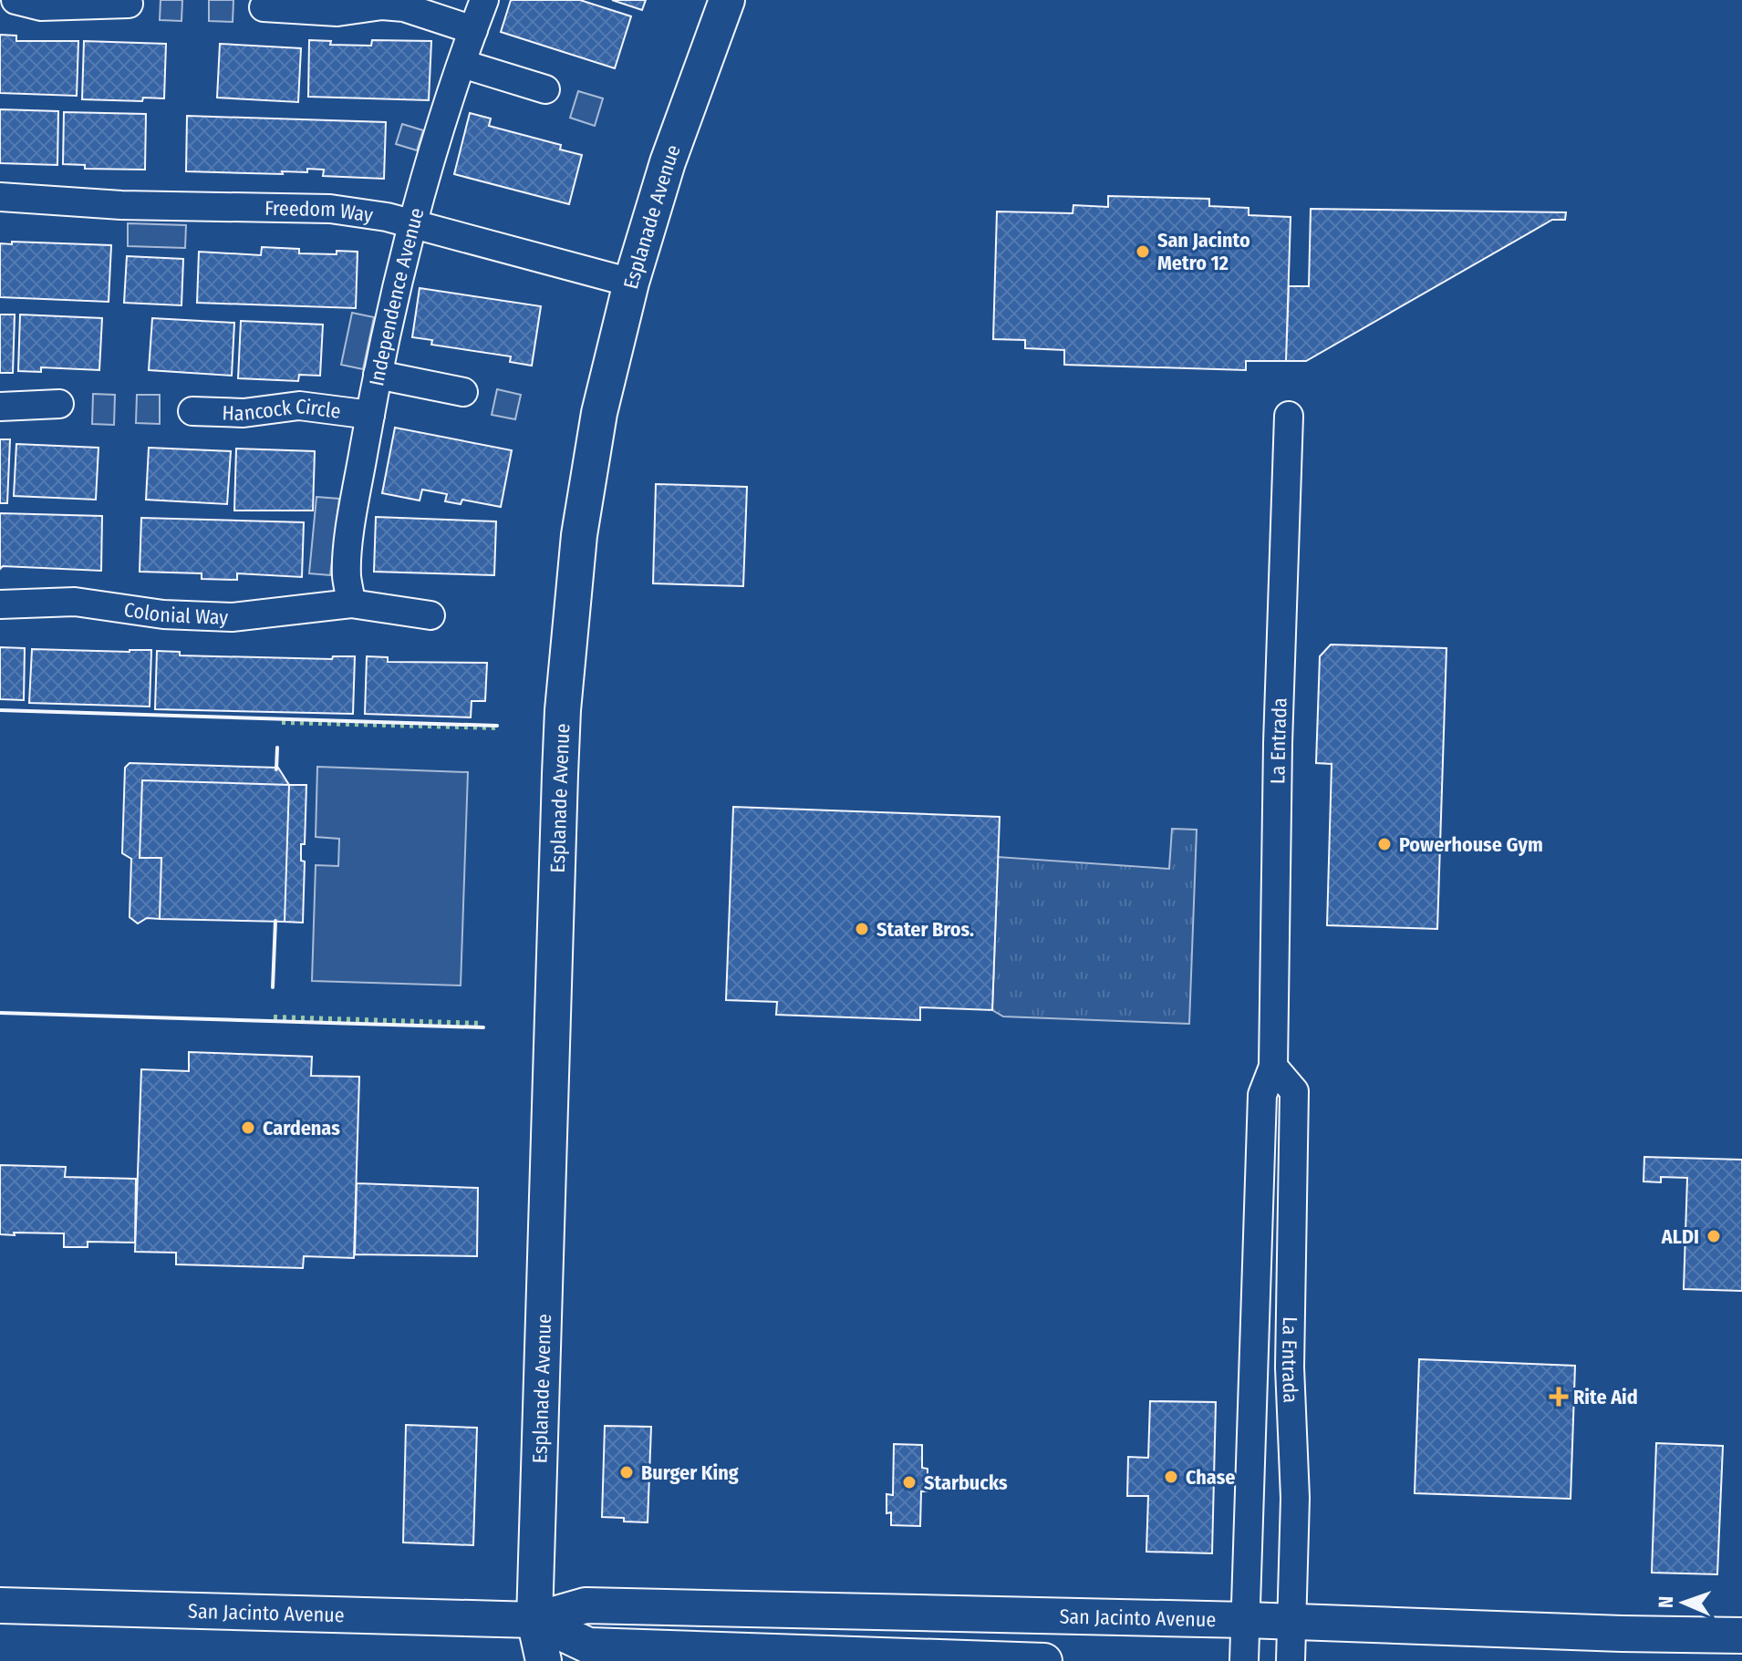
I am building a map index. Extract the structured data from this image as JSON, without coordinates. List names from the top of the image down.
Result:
{
  "streets": {
    "main road": ["Esplanade Avenue", "San Jacinto Avenue"],
    "street": [
      "Freedom Way",
      "Independence Avenue",
      "Hancock Circle",
      "Colonial Way",
      "La Entrada"
    ]
  },
  "crossings": [
    ["Freedom Way", "Esplanade Avenue"],
    ["Freedom Way", "Independence Avenue"],
    ["Esplanade Avenue", "San Jacinto Avenue"],
    ["Independence Avenue", "Hancock Circle"],
    ["Independence Avenue", "Colonial Way"],
    ["La Entrada", "San Jacinto Avenue"]
  ],
  "places": {
    "other": [
      "San Jacinto Metro 12",
      "Powerhouse Gym",
      "Stater Bros.",
      "Cardenas",
      "ALDI",
      "Burger King",
      "Chase",
      "Starbucks"
    ],
    "health": ["Rite Aid"]
  },
  "north": "left"
}
